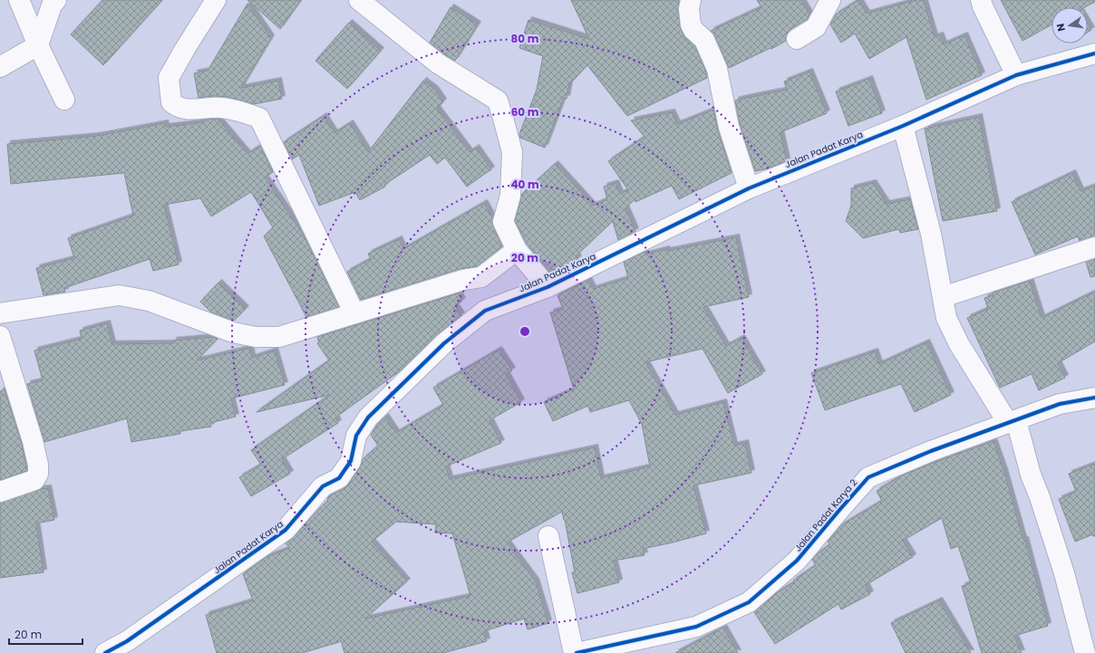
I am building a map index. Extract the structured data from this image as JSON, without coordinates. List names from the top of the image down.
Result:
{
  "streets": {
    "street": ["Jalan Padat Karya", "Jalan Padat Karya 2"]
  },
  "scale_bar": "20 m",
  "north": "left",
  "rings": [
    "80 m",
    "60 m",
    "40 m",
    "20 m"
  ]
}
